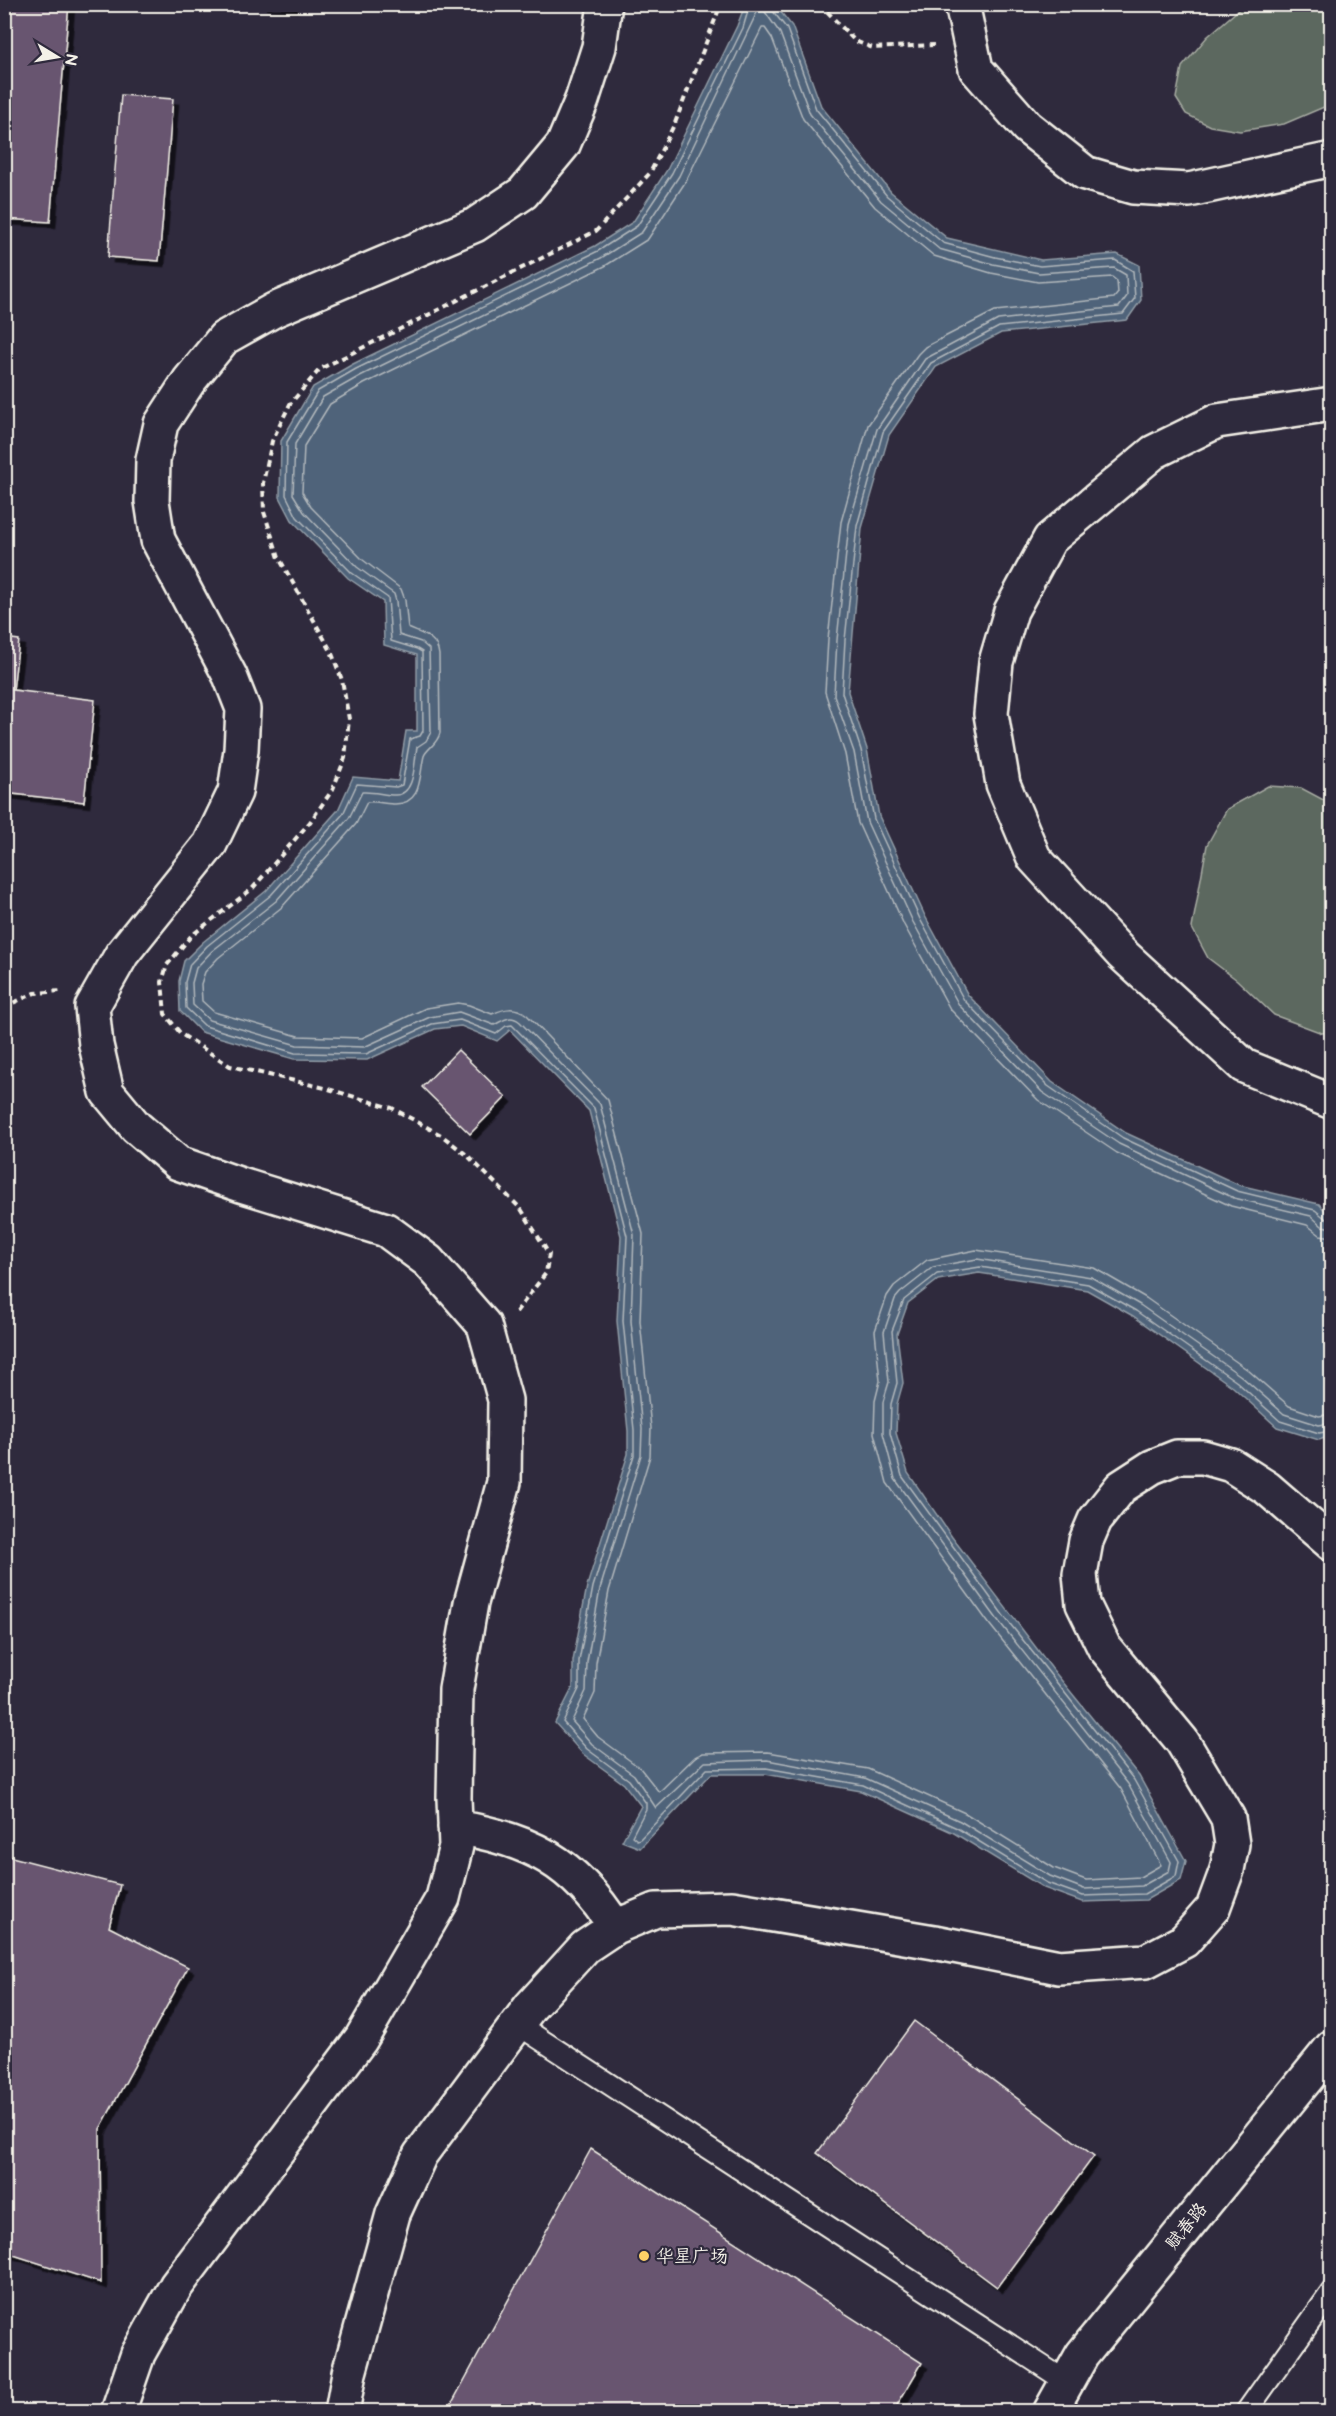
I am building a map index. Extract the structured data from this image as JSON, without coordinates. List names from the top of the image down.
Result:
{
  "streets": {
    "street": ["赋春路"]
  },
  "places": ["华星广场"],
  "north": "right"
}
